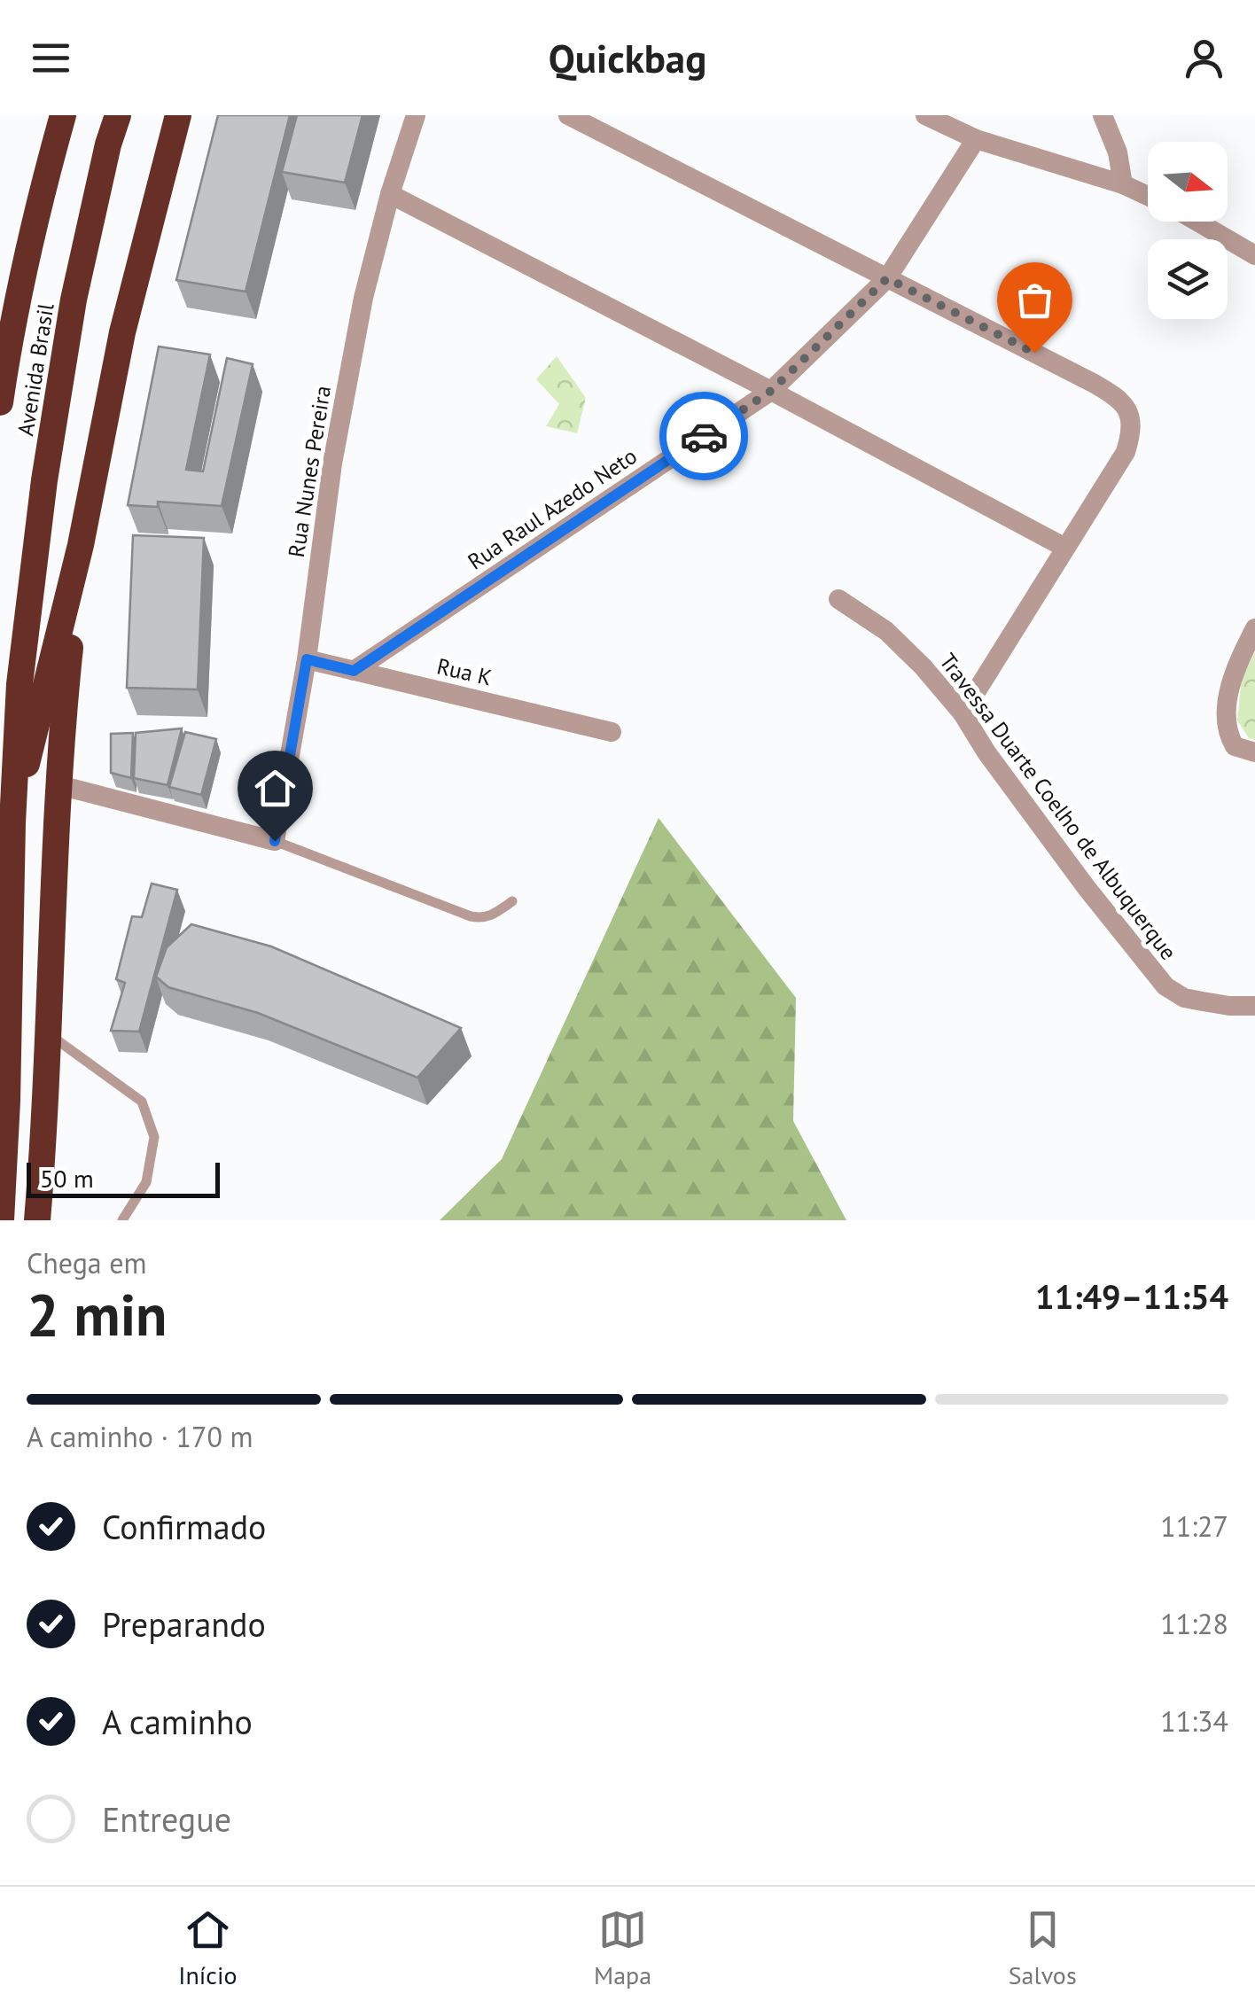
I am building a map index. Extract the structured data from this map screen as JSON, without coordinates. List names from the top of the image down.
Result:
{
  "streets": {
    "highway": ["Avenida Brasil"],
    "street": [
      "Rua Nunes Pereira",
      "Rua Raul Azedo Neto",
      "Rua K",
      "Travessa Duarte Coelho de Albuquerque"
    ]
  },
  "crossings": [
    ["Rua Nunes Pereira", "Rua K"],
    ["Rua Raul Azedo Neto", "Rua K"]
  ],
  "scale_bar": "50 m",
  "north": "right",
  "page": {
    "header": "Quickbag",
    "scale": "50 m",
    "heading": ["2 min", "Chega em", "11:49–11:54"],
    "bar": "A caminho · 170 m",
    "list": [
      ["Confirmado", "11:27"],
      ["Preparando", "11:28"],
      ["A caminho", "11:34"],
      "Entregue"
    ],
    "tabs": ["Início", "Mapa", "Salvos"]
  }
}
